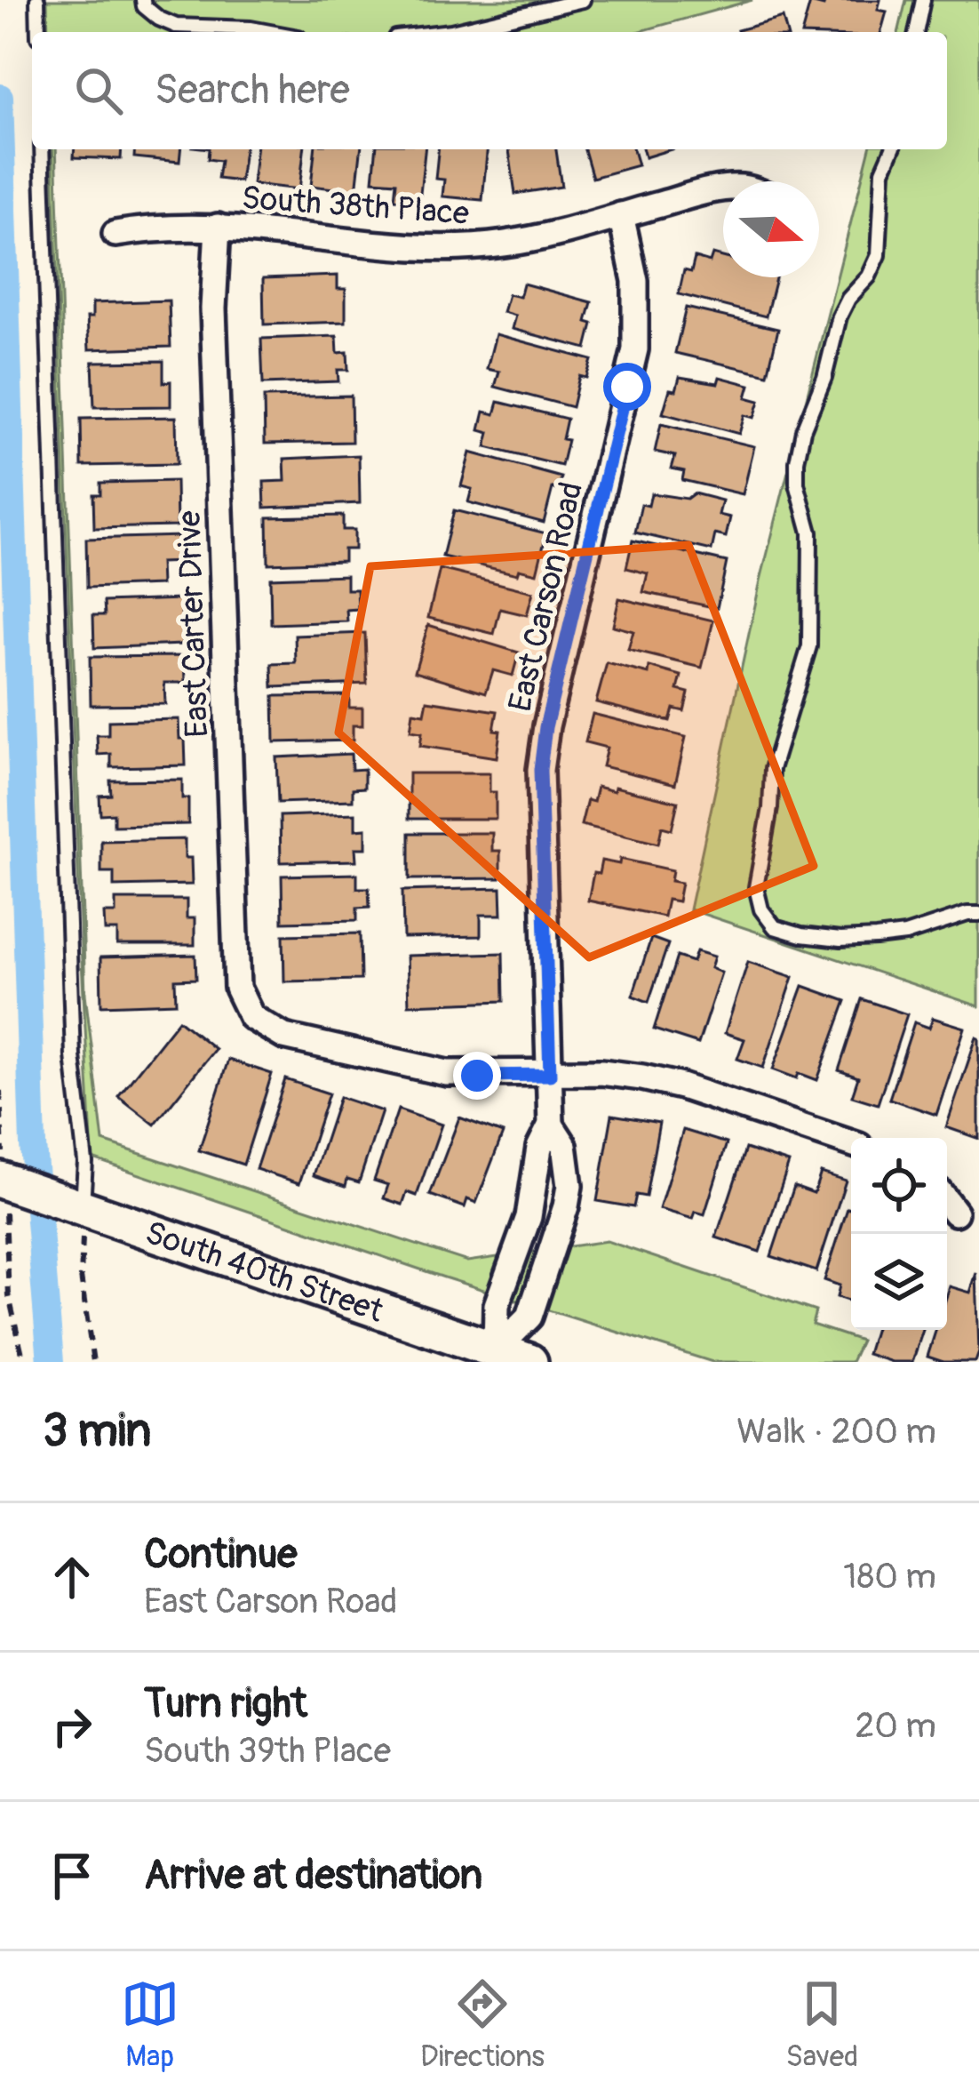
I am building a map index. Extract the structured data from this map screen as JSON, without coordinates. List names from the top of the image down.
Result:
{
  "streets": {
    "main road": ["South 40th Street"],
    "street": ["South 38th Place", "East Carson Road", "East Carter Drive"]
  },
  "crossings": [
    ["South 38th Place", "East Carson Road"],
    ["South 38th Place", "East Carter Drive"],
    ["East Carson Road", "East Carter Drive"],
    ["East Carson Road", "South 40th Street"]
  ],
  "north": "right",
  "page": {
    "search": "Search here",
    "heading": ["3 min", "Walk · 200 m"],
    "list": [
      ["Continue", "East Carson Road", "180 m"],
      ["Turn right", "South 39th Place", "20 m"],
      "Arrive at destination"
    ],
    "nav": ["Map", "Directions", "Saved"]
  }
}
